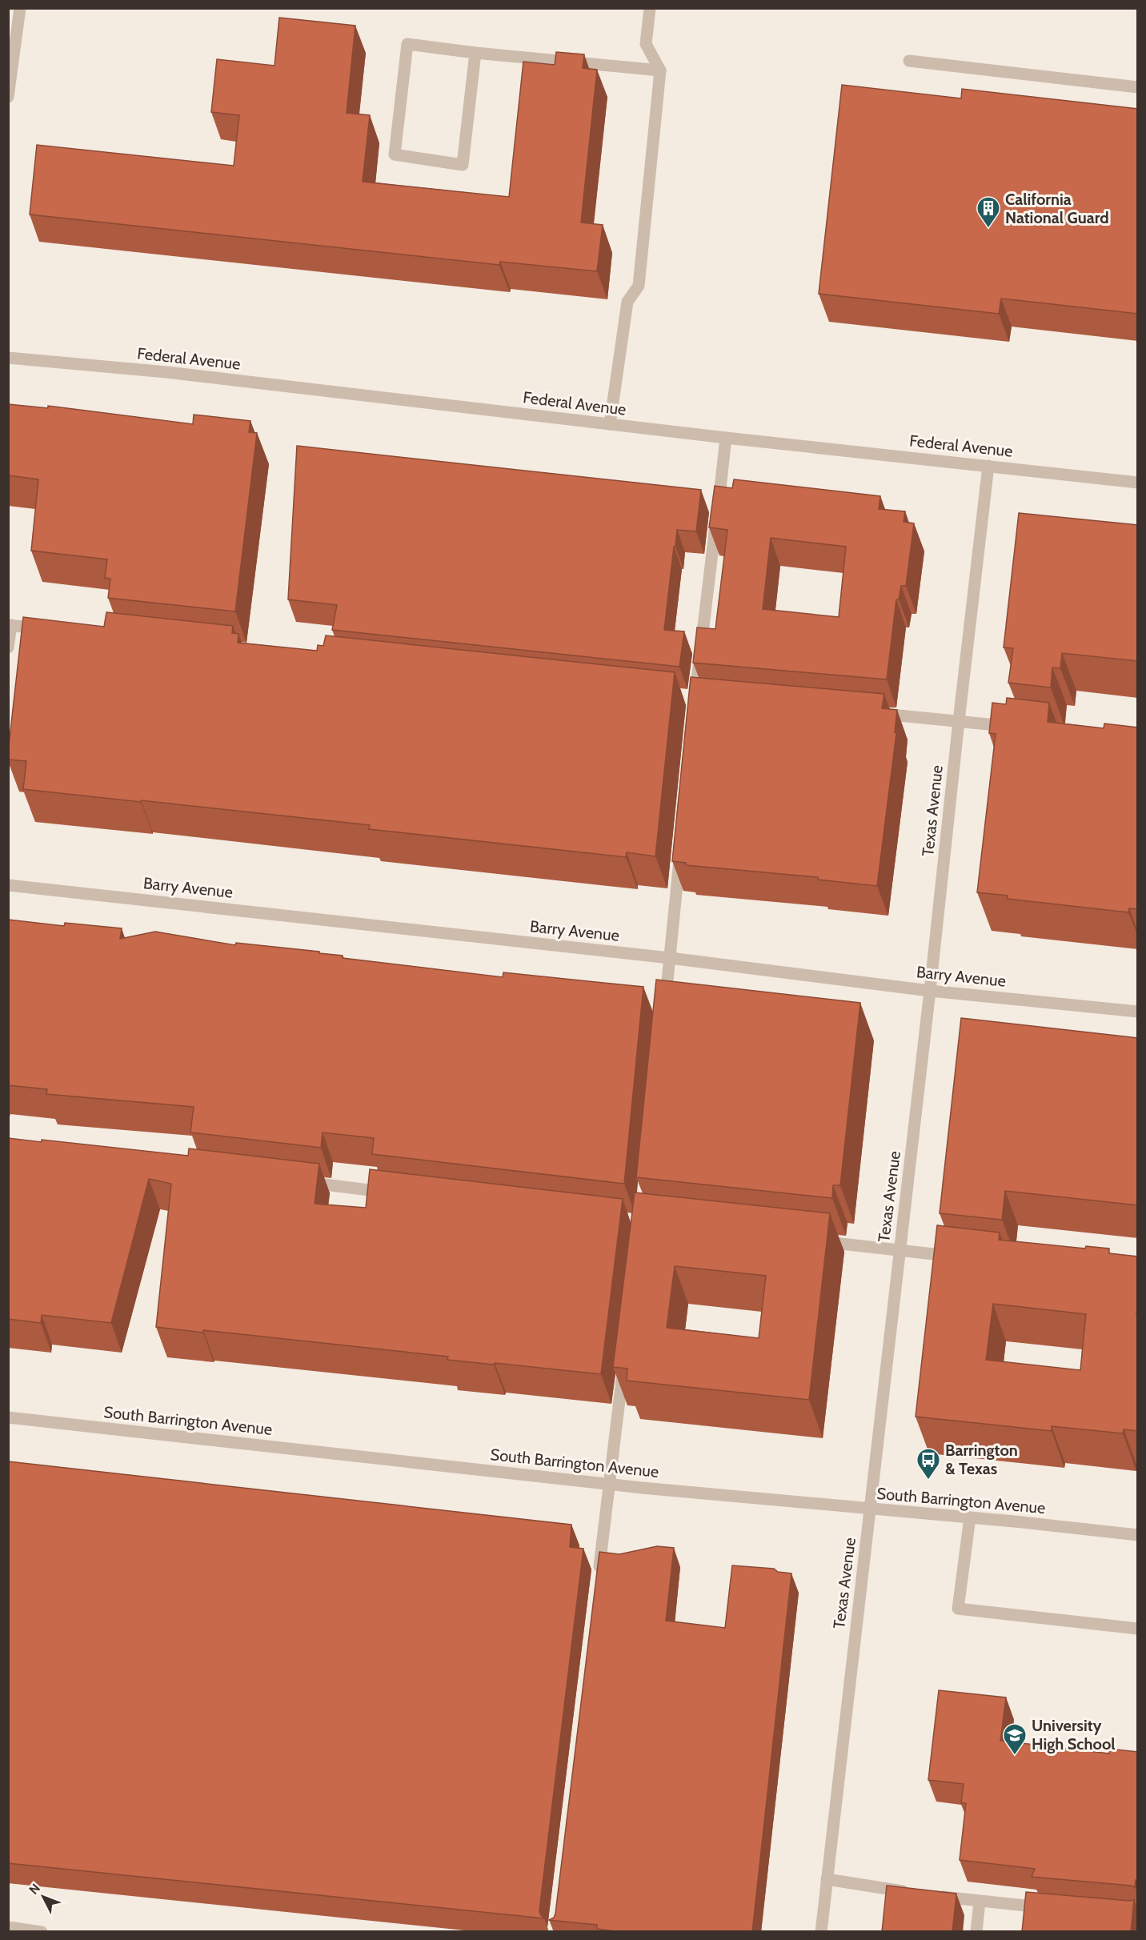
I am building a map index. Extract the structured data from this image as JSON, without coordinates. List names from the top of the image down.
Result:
{
  "streets": {
    "street": [
      "Federal Avenue",
      "Texas Avenue",
      "Barry Avenue",
      "South Barrington Avenue"
    ]
  },
  "crossings": [
    ["Federal Avenue", "Texas Avenue"],
    ["Texas Avenue", "Barry Avenue"],
    ["Texas Avenue", "South Barrington Avenue"]
  ],
  "places": {
    "building": ["California National Guard"],
    "bus stop": ["Barrington & Texas"],
    "school or university": ["University High School"]
  },
  "north": "top left"
}
